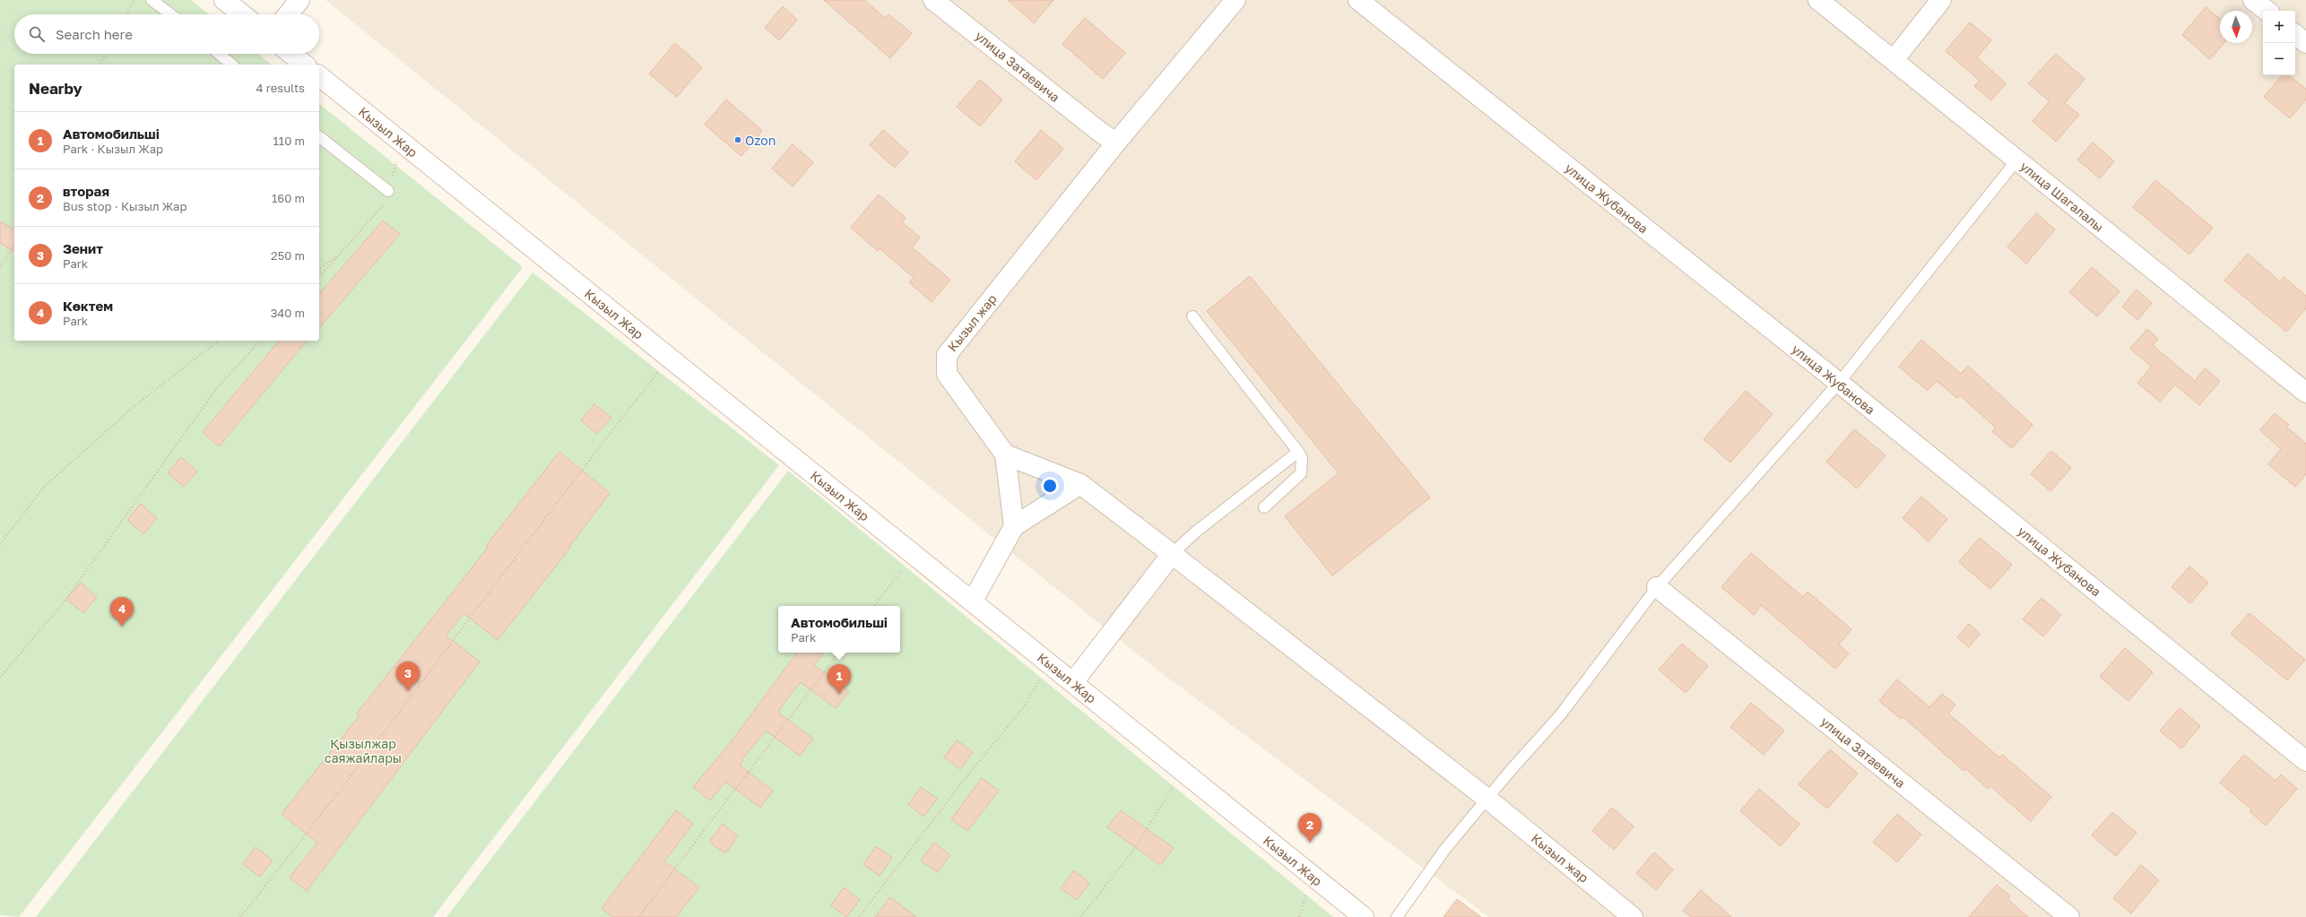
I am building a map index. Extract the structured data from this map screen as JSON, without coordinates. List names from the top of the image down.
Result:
{
  "streets": {
    "street": [
      "улица Затаевича",
      "Кызыл Жар",
      "улица Шагалалы",
      "улица Жубанова",
      "Кызыл жар"
    ]
  },
  "crossings": [
    ["улица Затаевича", "Кызыл жар"]
  ],
  "parks": ["Қызылжар саяжайлары"],
  "places": ["Ozon"],
  "north": "bottom",
  "page": {
    "map_buttons": ["+", "−"],
    "search": "Search here",
    "heading": ["Nearby", "4 results"],
    "list": [
      {
        "mark": "1",
        "name": "Автомобильші",
        "note": "Park · Кызыл Жар",
        "value": "110 m"
      },
      {
        "mark": "2",
        "name": "вторая",
        "note": "Bus stop · Кызыл Жар",
        "value": "160 m"
      },
      {
        "mark": "3",
        "name": "Зенит",
        "note": "Park",
        "value": "250 m"
      },
      {
        "mark": "4",
        "name": "Көктем",
        "note": "Park",
        "value": "340 m"
      }
    ],
    "pins": [
      "4",
      "3",
      "1",
      "2"
    ],
    "popup": ["Автомобильші", "Park"]
  }
}
